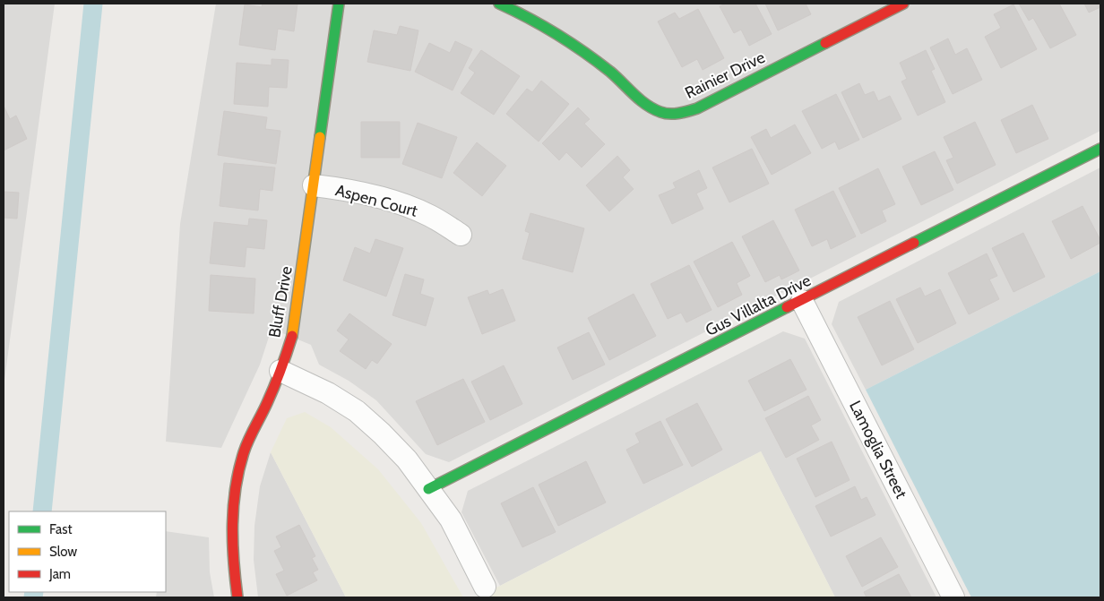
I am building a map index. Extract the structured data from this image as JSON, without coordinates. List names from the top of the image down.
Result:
{
  "streets": {
    "street": [
      "Rainier Drive",
      "Aspen Court",
      "Bluff Drive",
      "Gus Villalta Drive",
      "Lamoglia Street"
    ]
  },
  "crossings": [
    ["Aspen Court", "Bluff Drive"],
    ["Gus Villalta Drive", "Lamoglia Street"]
  ],
  "legend": ["Fast", "Slow", "Jam"]
}
